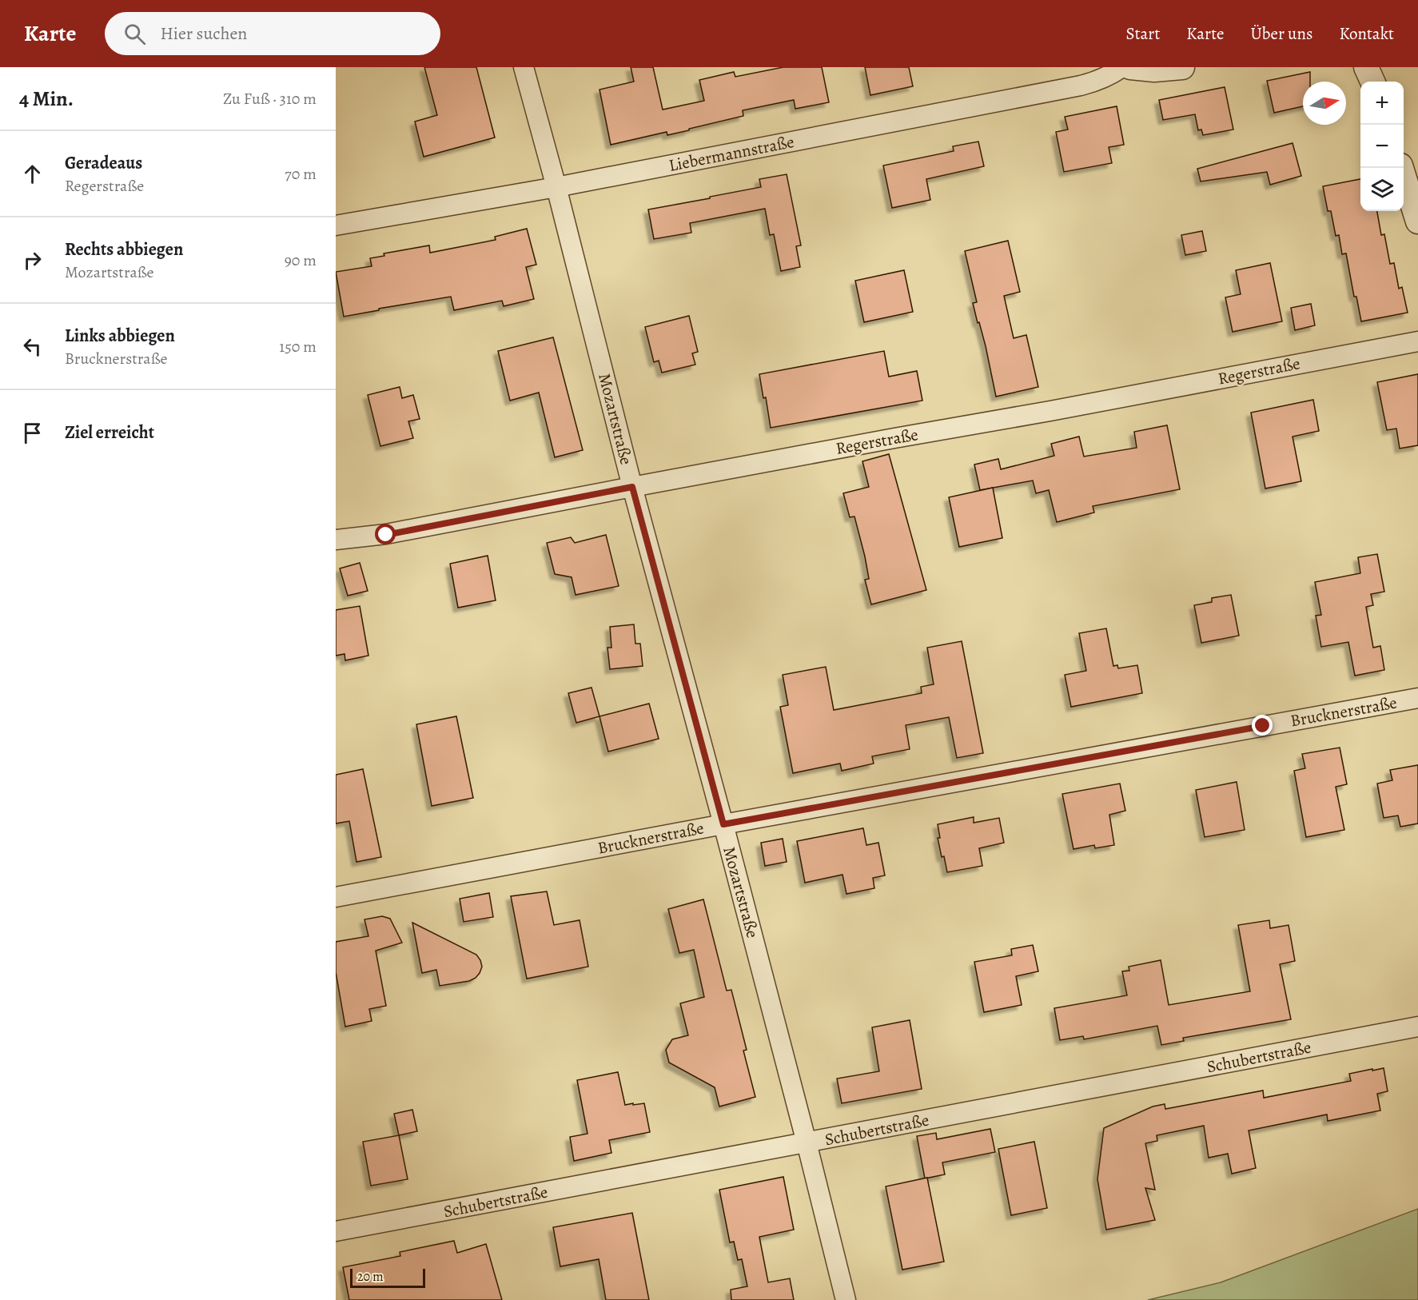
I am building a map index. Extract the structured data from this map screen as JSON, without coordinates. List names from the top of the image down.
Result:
{
  "streets": {
    "street": [
      "Liebermannstraße",
      "Regerstraße",
      "Mozartstraße",
      "Brucknerstraße",
      "Schubertstraße"
    ]
  },
  "crossings": [
    ["Liebermannstraße", "Mozartstraße"],
    ["Regerstraße", "Mozartstraße"],
    ["Mozartstraße", "Brucknerstraße"],
    ["Mozartstraße", "Schubertstraße"]
  ],
  "scale_bar": "20 m",
  "north": "right",
  "page": {
    "header": "Karte",
    "search": "Hier suchen",
    "nav": [
      "Start",
      "Karte",
      "Über uns",
      "Kontakt"
    ],
    "heading": ["4 Min.", "Zu Fuß · 310 m"],
    "map_buttons": ["+", "−"],
    "list": [
      ["Geradeaus", "Regerstraße", "70 m"],
      ["Rechts abbiegen", "Mozartstraße", "90 m"],
      ["Links abbiegen", "Brucknerstraße", "150 m"],
      "Ziel erreicht"
    ],
    "scale": "20 m"
  }
}
